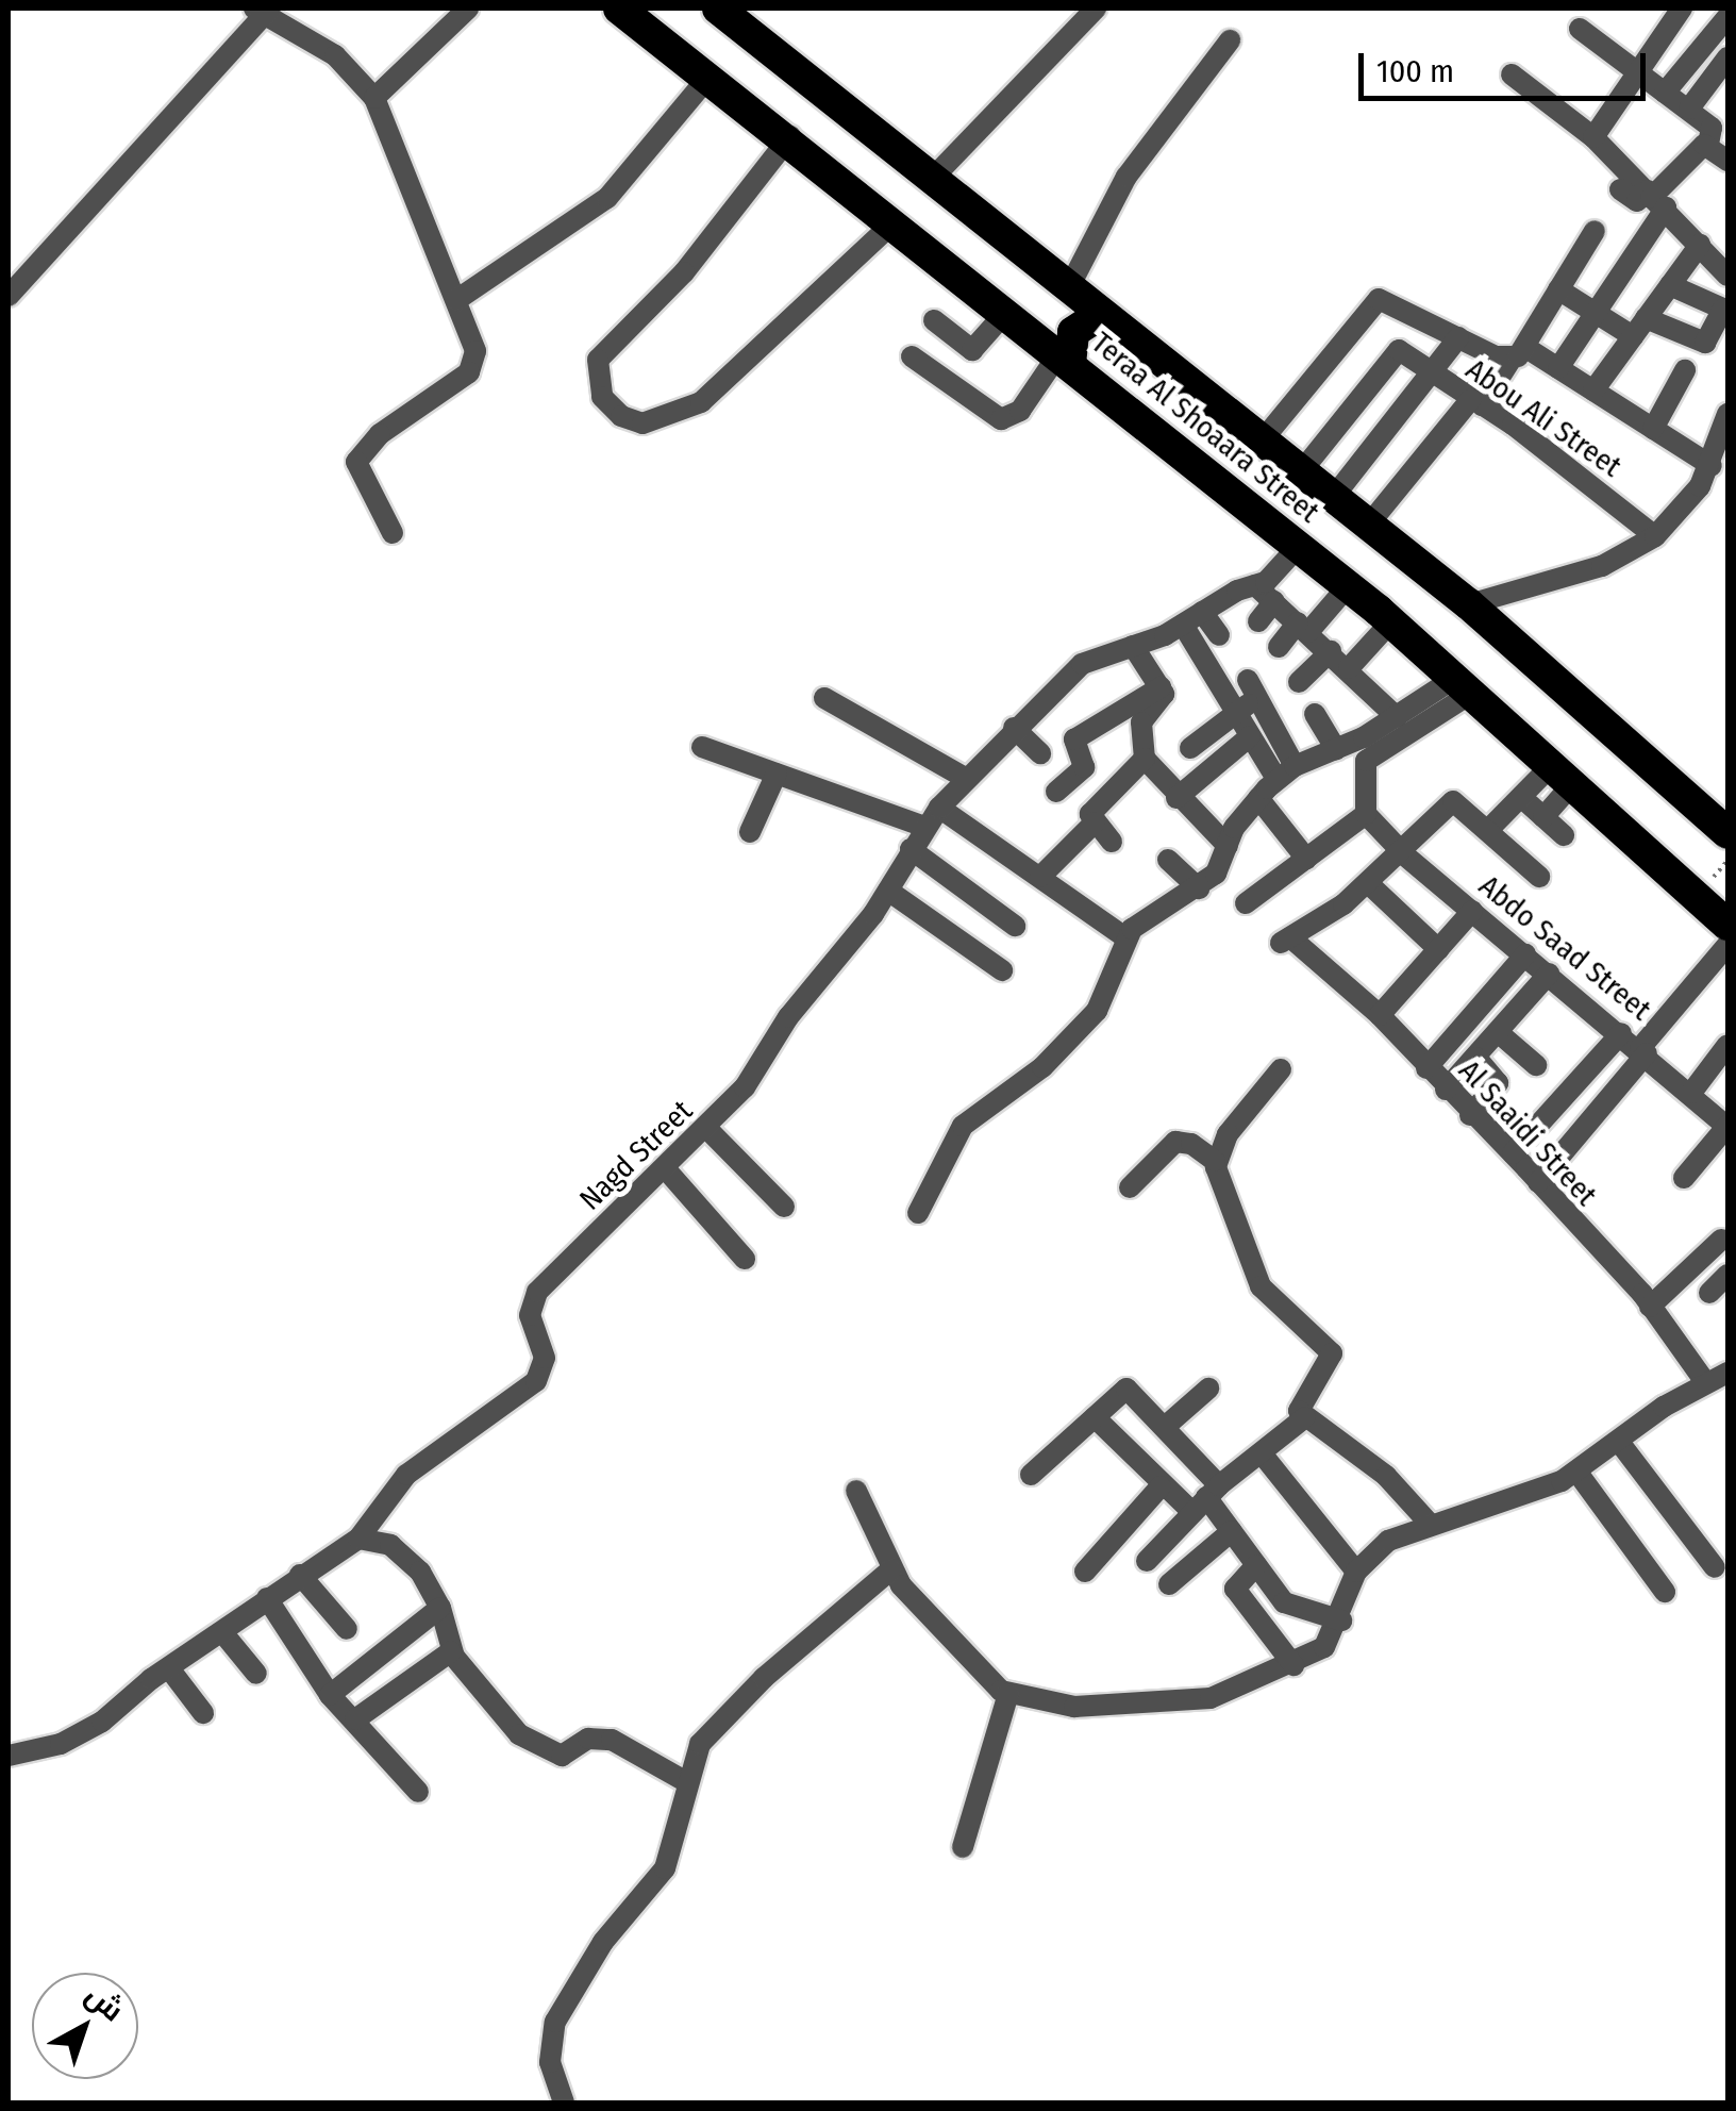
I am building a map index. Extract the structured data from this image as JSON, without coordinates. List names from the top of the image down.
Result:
{
  "streets": {
    "highway": ["Teraa Al Shoaara Street"],
    "street": [
      "Abou Ali Street",
      "Abdo Saad Street",
      "Al Saaidi Street",
      "Nagd Street"
    ]
  },
  "crossings": [
    ["Abou Ali Street", "Teraa Al Shoaara Street"],
    ["Teraa Al Shoaara Street", "Nagd Street"]
  ],
  "scale_bar": "100 m",
  "north": "top right"
}
